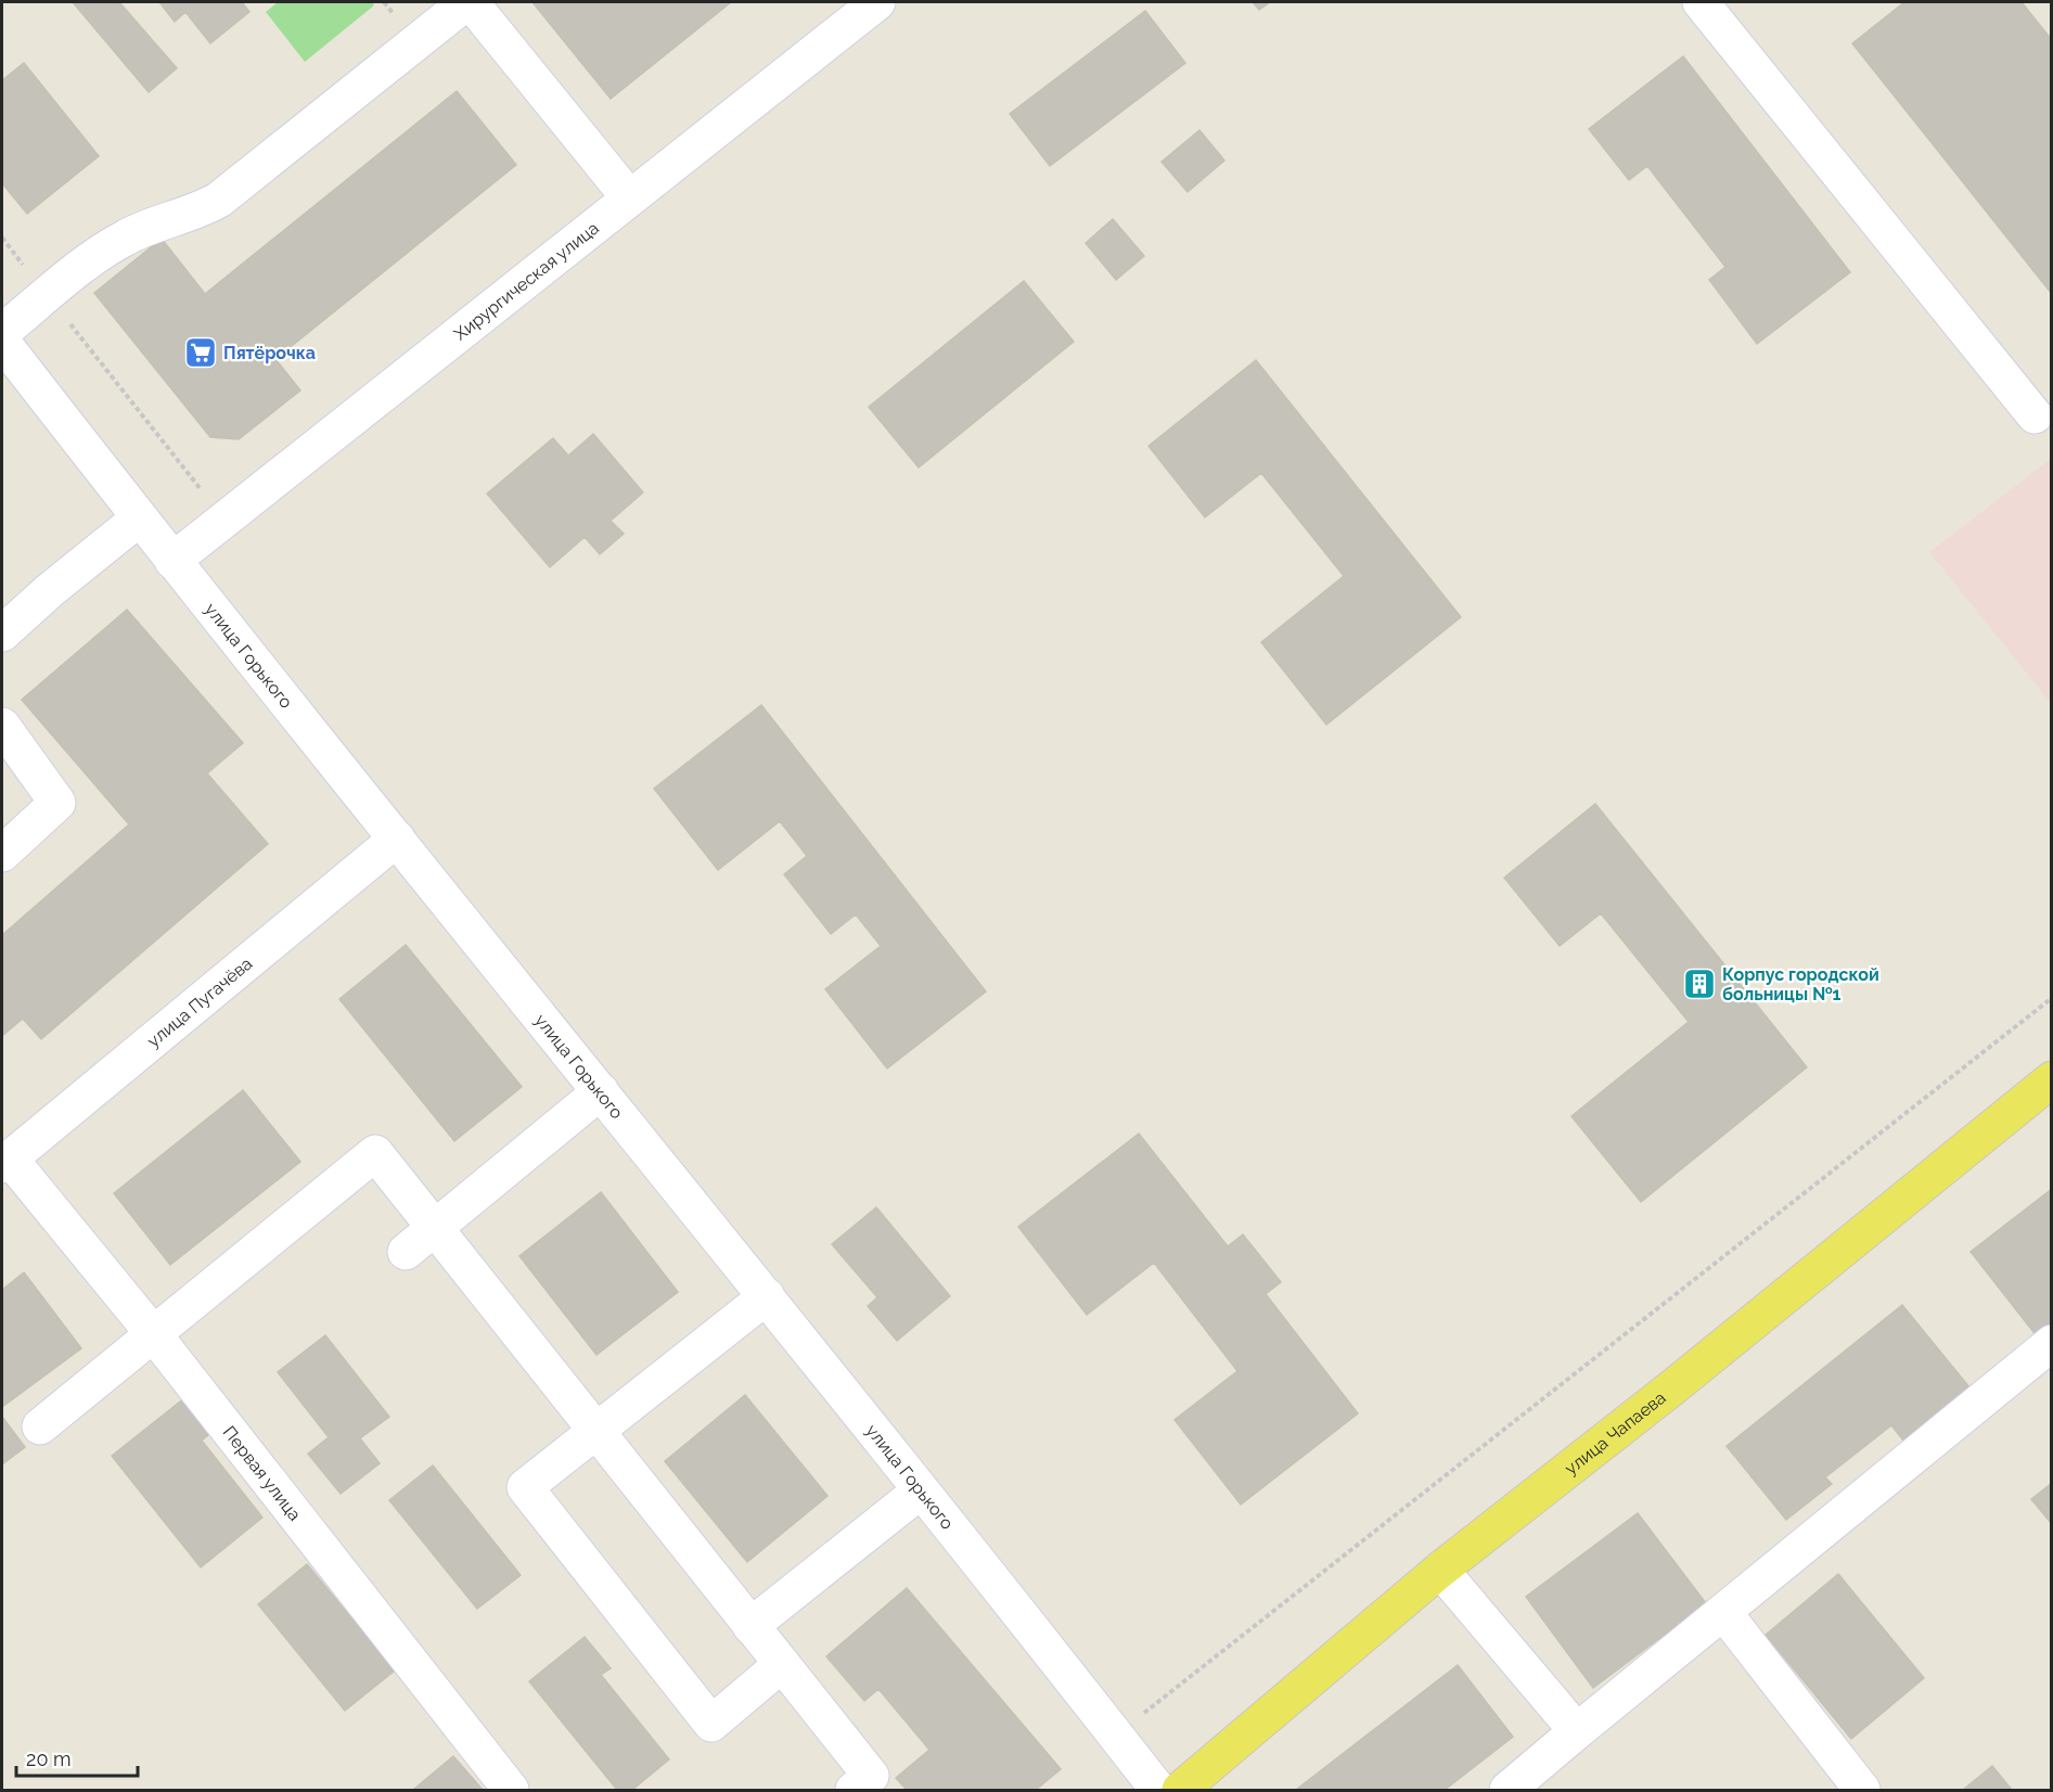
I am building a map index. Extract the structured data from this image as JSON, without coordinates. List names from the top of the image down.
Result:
{
  "streets": {
    "main road": ["улица Чапаева"],
    "street": [
      "Хирургическая улица",
      "улица Горького",
      "улица Пугачёва",
      "Первая улица"
    ]
  },
  "crossings": [
    ["Хирургическая улица", "улица Горького"],
    ["улица Горького", "улица Пугачёва"],
    ["улица Пугачёва", "Первая улица"]
  ],
  "places": {
    "supermarket": ["Пятёрочка"],
    "building": ["Корпус городской больницы №1"]
  },
  "scale_bar": "20 m"
}
